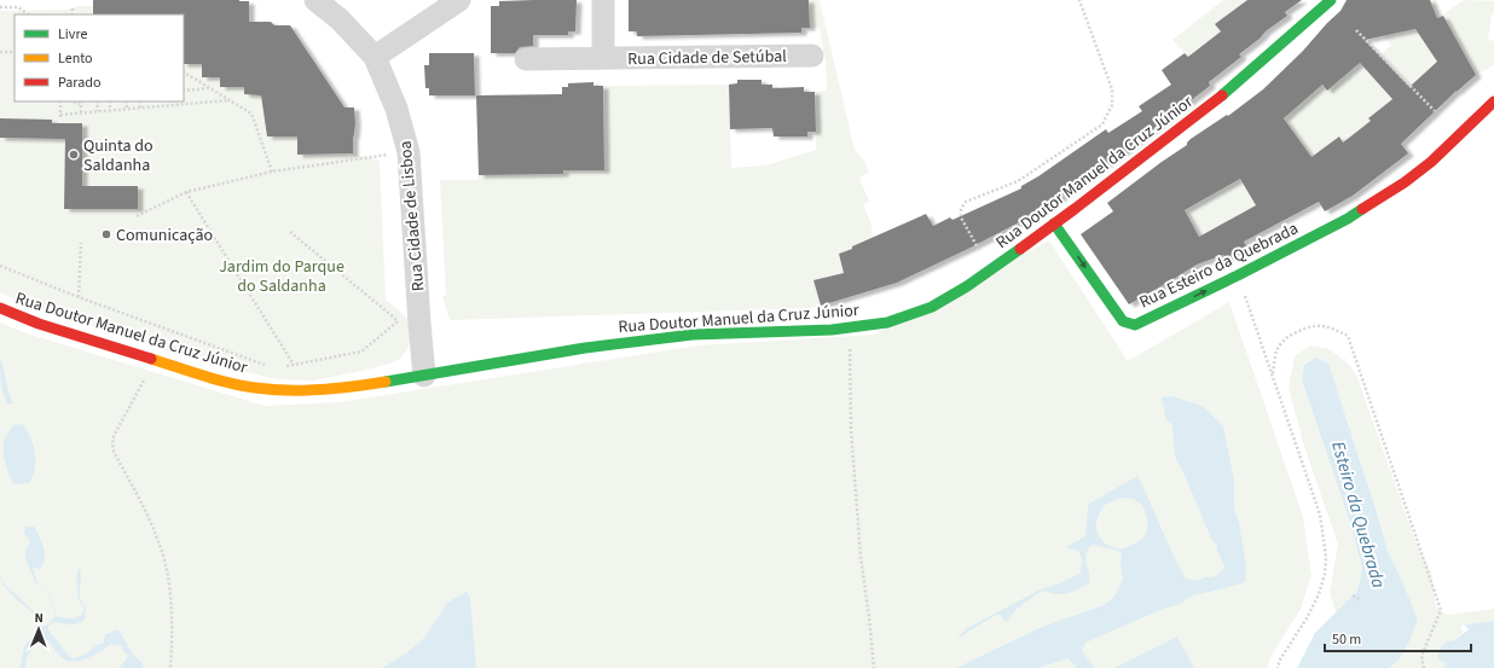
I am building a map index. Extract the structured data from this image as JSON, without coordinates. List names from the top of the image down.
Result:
{
  "streets": {
    "main road": ["Rua Doutor Manuel da Cruz Júnior", "Rua Esteiro da Quebrada"],
    "street": ["Rua Cidade de Setúbal", "Rua Cidade de Lisboa"]
  },
  "crossings": [
    ["Rua Doutor Manuel da Cruz Júnior", "Rua Cidade de Lisboa"],
    ["Rua Doutor Manuel da Cruz Júnior", "Rua Esteiro da Quebrada"]
  ],
  "water": ["Esteiro da Quebrada"],
  "parks": ["Jardim do Parque do Saldanha"],
  "places": ["Quinta do Saldanha", "Comunicação"],
  "legend": ["Livre", "Lento", "Parado"],
  "scale_bar": "50 m",
  "north": "top"
}
